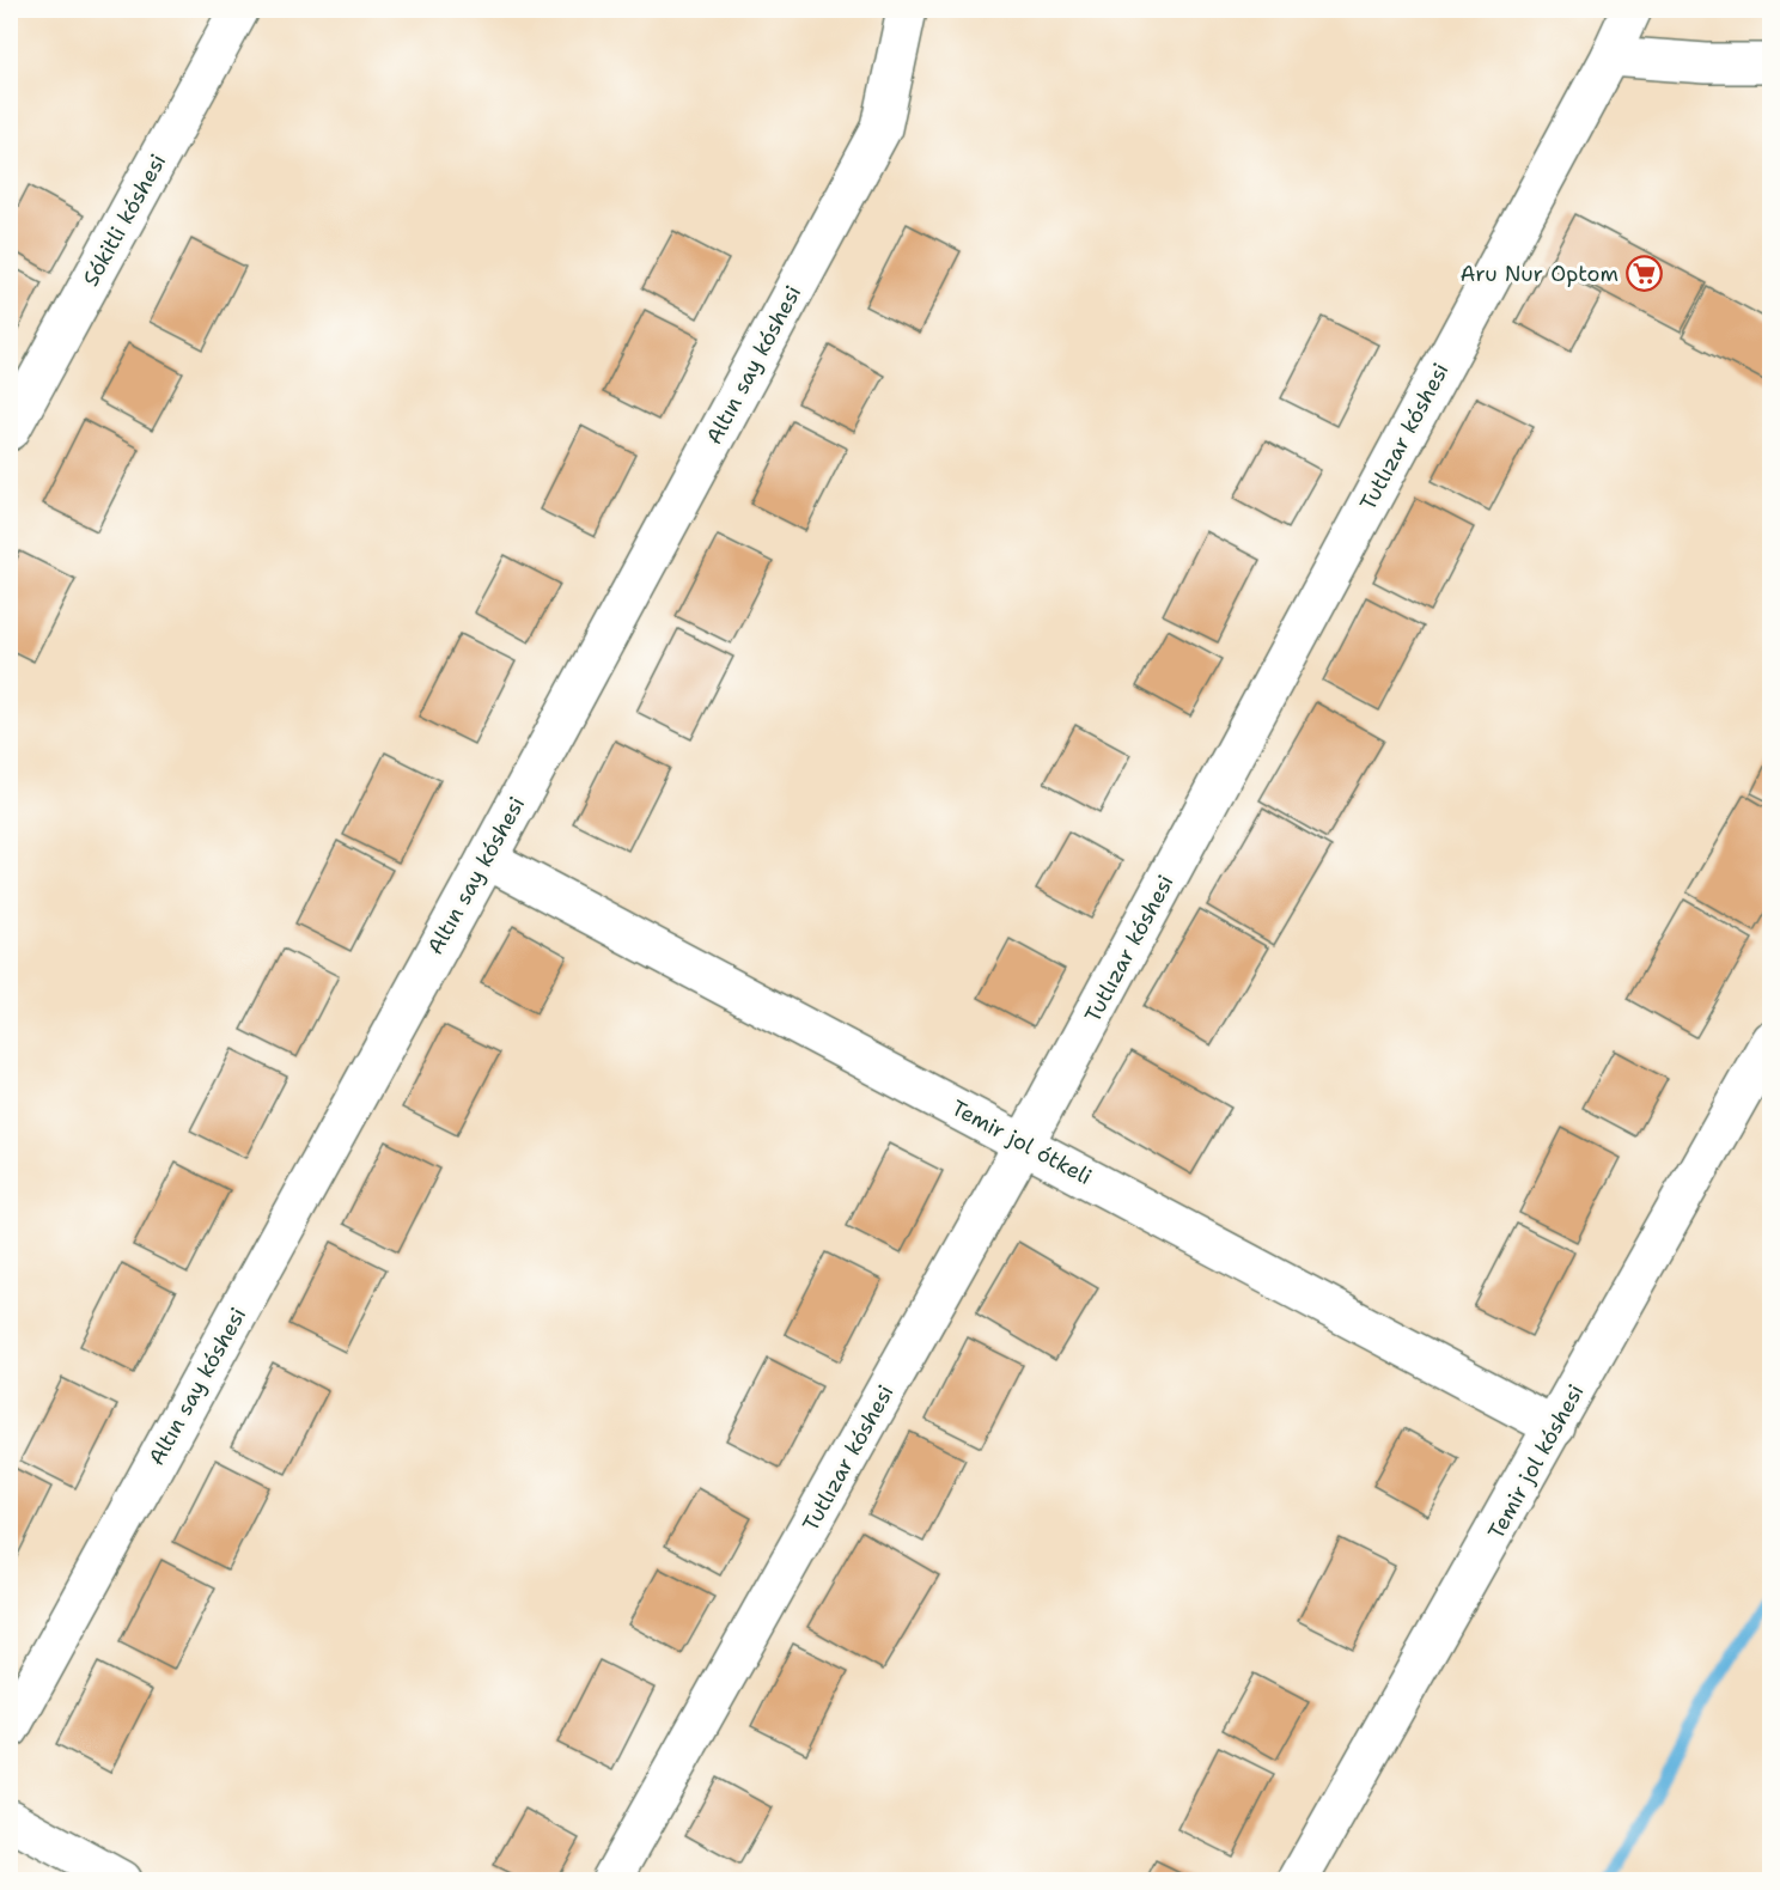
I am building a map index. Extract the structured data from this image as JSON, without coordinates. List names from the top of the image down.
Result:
{
  "streets": {
    "street": [
      "Sókitli kóshesi",
      "Altın say kóshesi",
      "Tutlızar kóshesi",
      "Temir jol ótkeli",
      "Temir jol kóshesi"
    ]
  },
  "crossings": [
    ["Altın say kóshesi", "Temir jol ótkeli"],
    ["Tutlızar kóshesi", "Temir jol ótkeli"],
    ["Temir jol ótkeli", "Temir jol kóshesi"]
  ],
  "places": {
    "supermarket": ["Aru Nur Optom"]
  }
}
